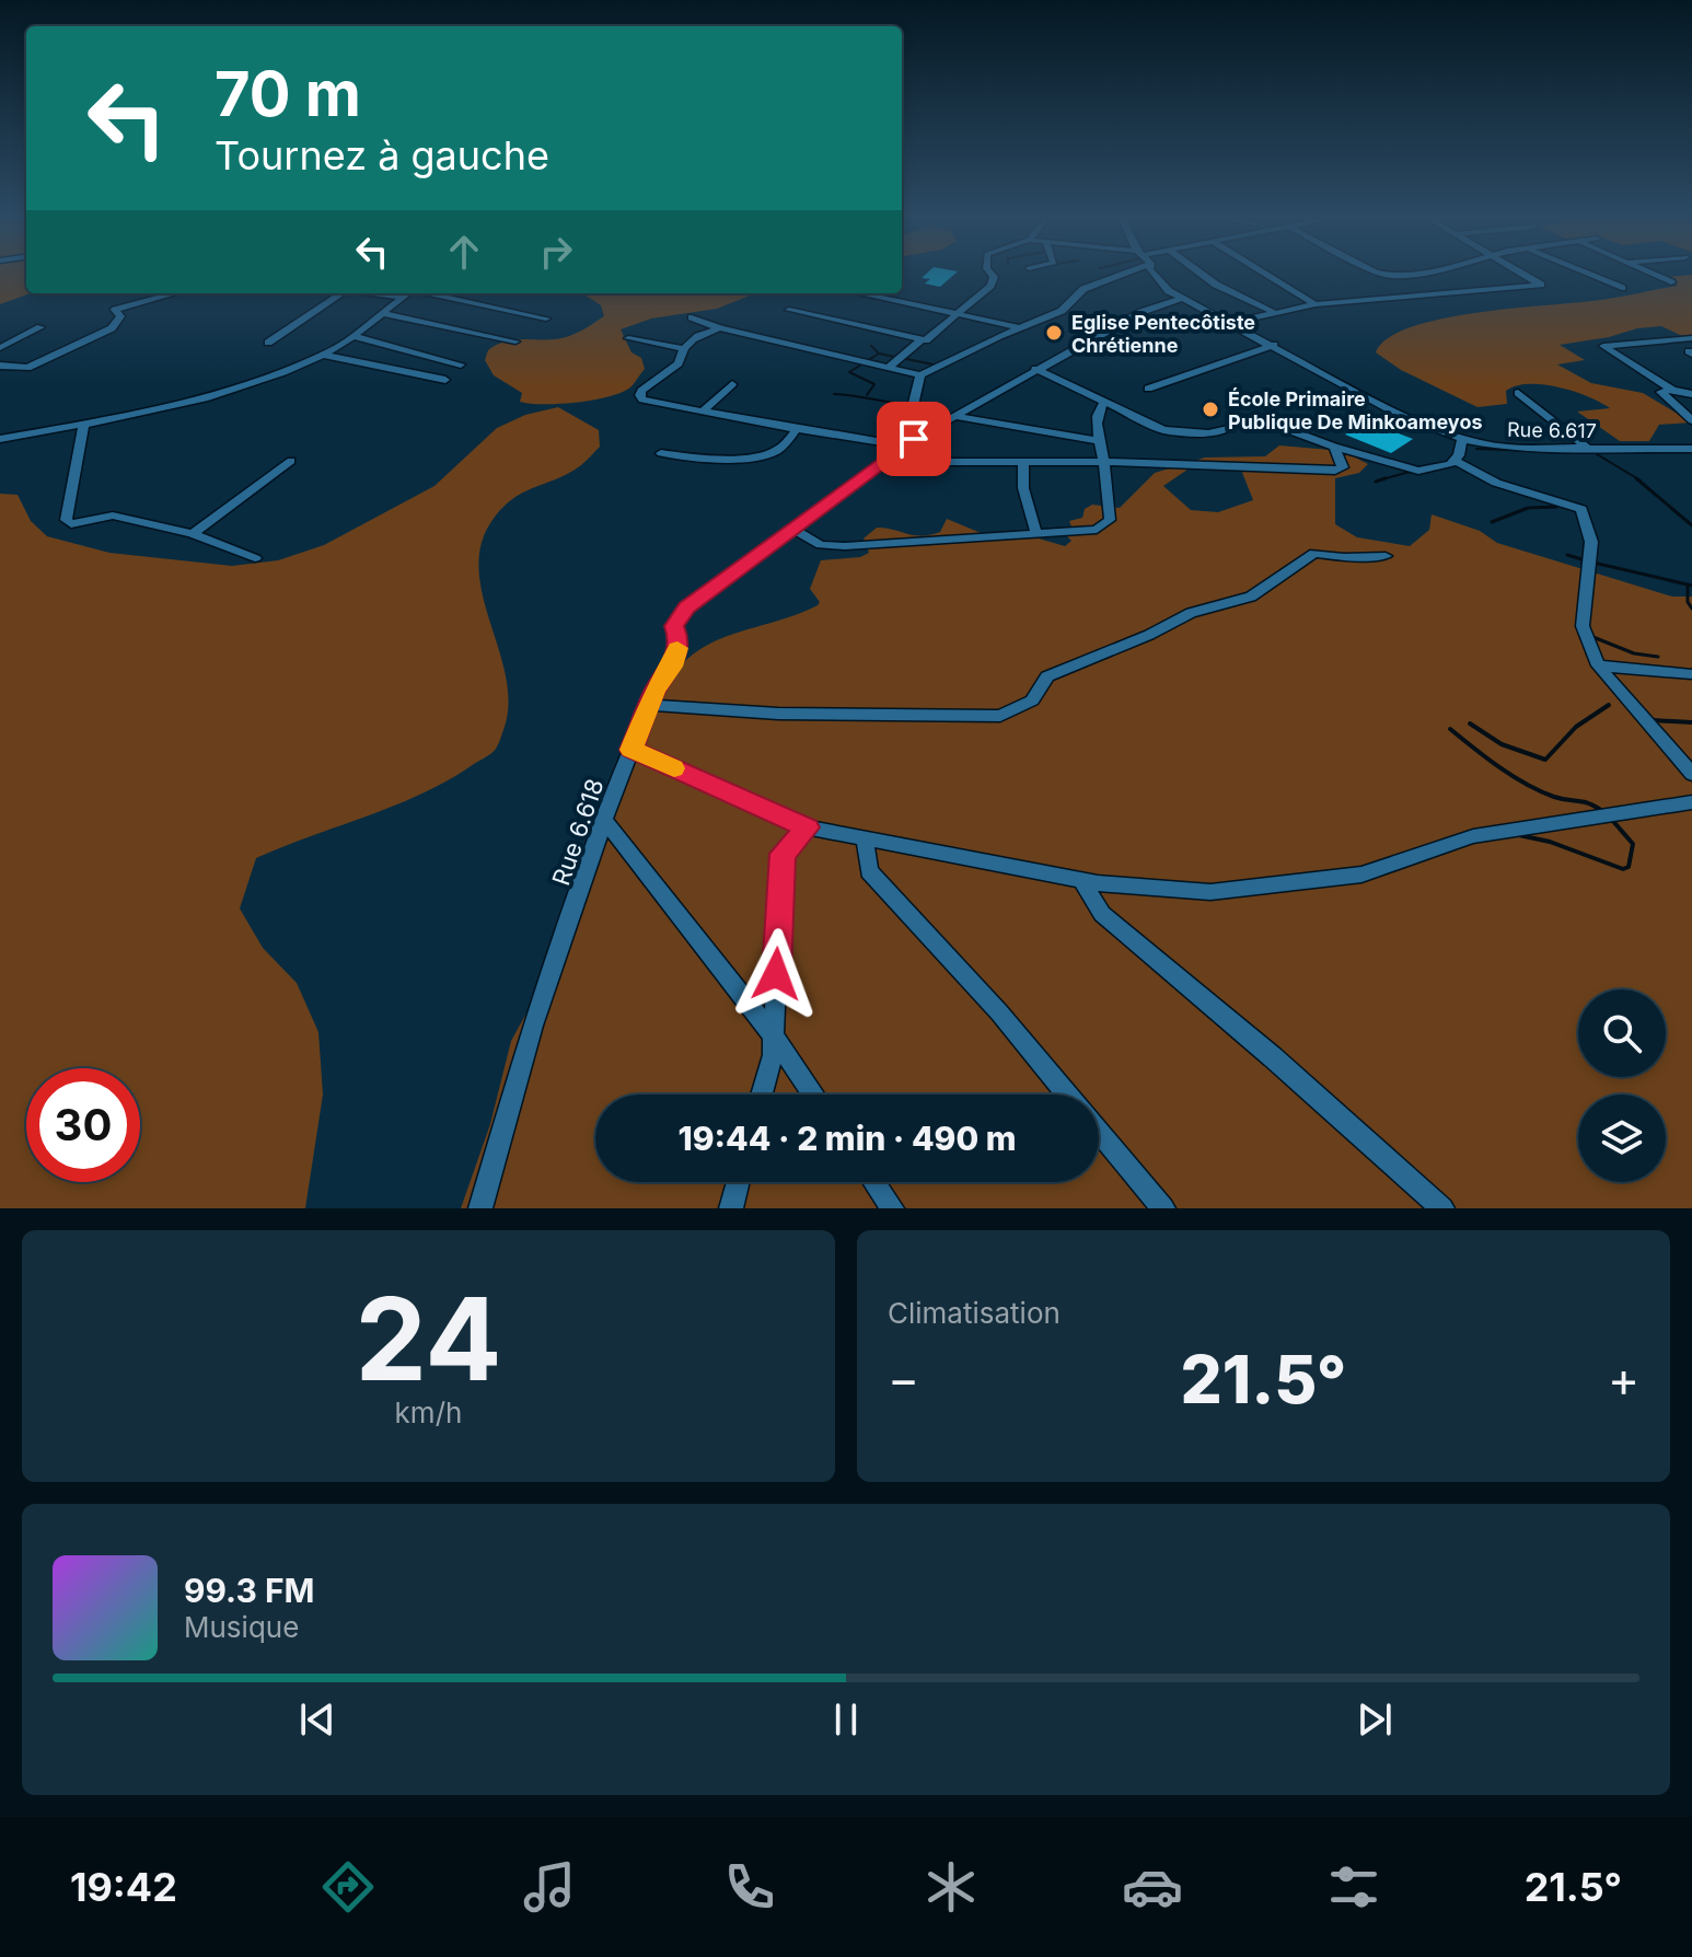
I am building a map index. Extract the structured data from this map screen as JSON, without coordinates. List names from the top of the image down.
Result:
{
  "streets": {
    "street": ["Rue 6.617", "Rue 6.618"]
  },
  "crossings": [
    ["Rue 6.617", "Rue 6.618"]
  ],
  "places": ["Eglise Pentecôtiste Chrétienne", "École Primaire Publique De Minkoameyos"],
  "page": {
    "turn": ["70 m", "Tournez à gauche"],
    "limit": "30",
    "trip": "19:44 · 2 min · 490 m",
    "tile": [
      ["24", "km/h"],
      "Climatisation"
    ],
    "heat": ["−", "21.5°", "+"],
    "song": ["99.3 FM", "Musique"],
    "tabs": ["19:42", "21.5°"]
  }
}
